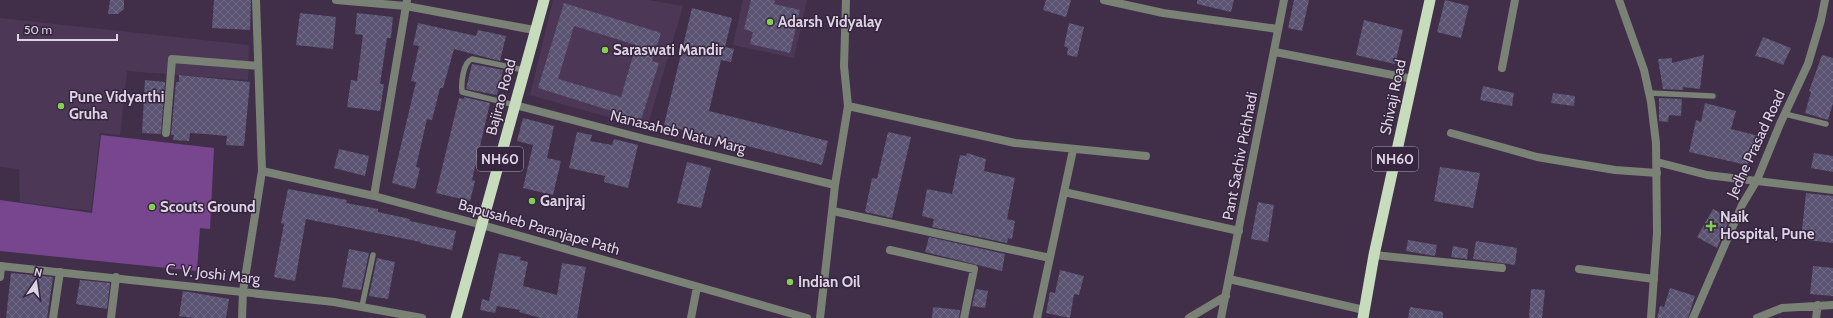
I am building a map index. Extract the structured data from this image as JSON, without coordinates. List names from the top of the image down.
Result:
{
  "streets": {
    "highway": ["Bajirao Road", "Shivaji Road", "NH60"],
    "street": [
      "Nanasaheb Natu Marg",
      "Jedhe Prasad Road",
      "Pant Sachiv Pichhadi",
      "Bapusaheb Paranjape Path",
      "C. V. Joshi Marg"
    ]
  },
  "crossings": [
    ["Bajirao Road", "Nanasaheb Natu Marg"],
    ["Bajirao Road", "Bapusaheb Paranjape Path"]
  ],
  "places": {
    "other": [
      "Adarsh Vidyalay",
      "Saraswati Mandir",
      "Pune Vidyarthi Gruha",
      "Ganjraj",
      "Scouts Ground",
      "Indian Oil"
    ],
    "health": ["Naik Hospital, Pune"]
  },
  "scale_bar": "50 m",
  "north": "top"
}
